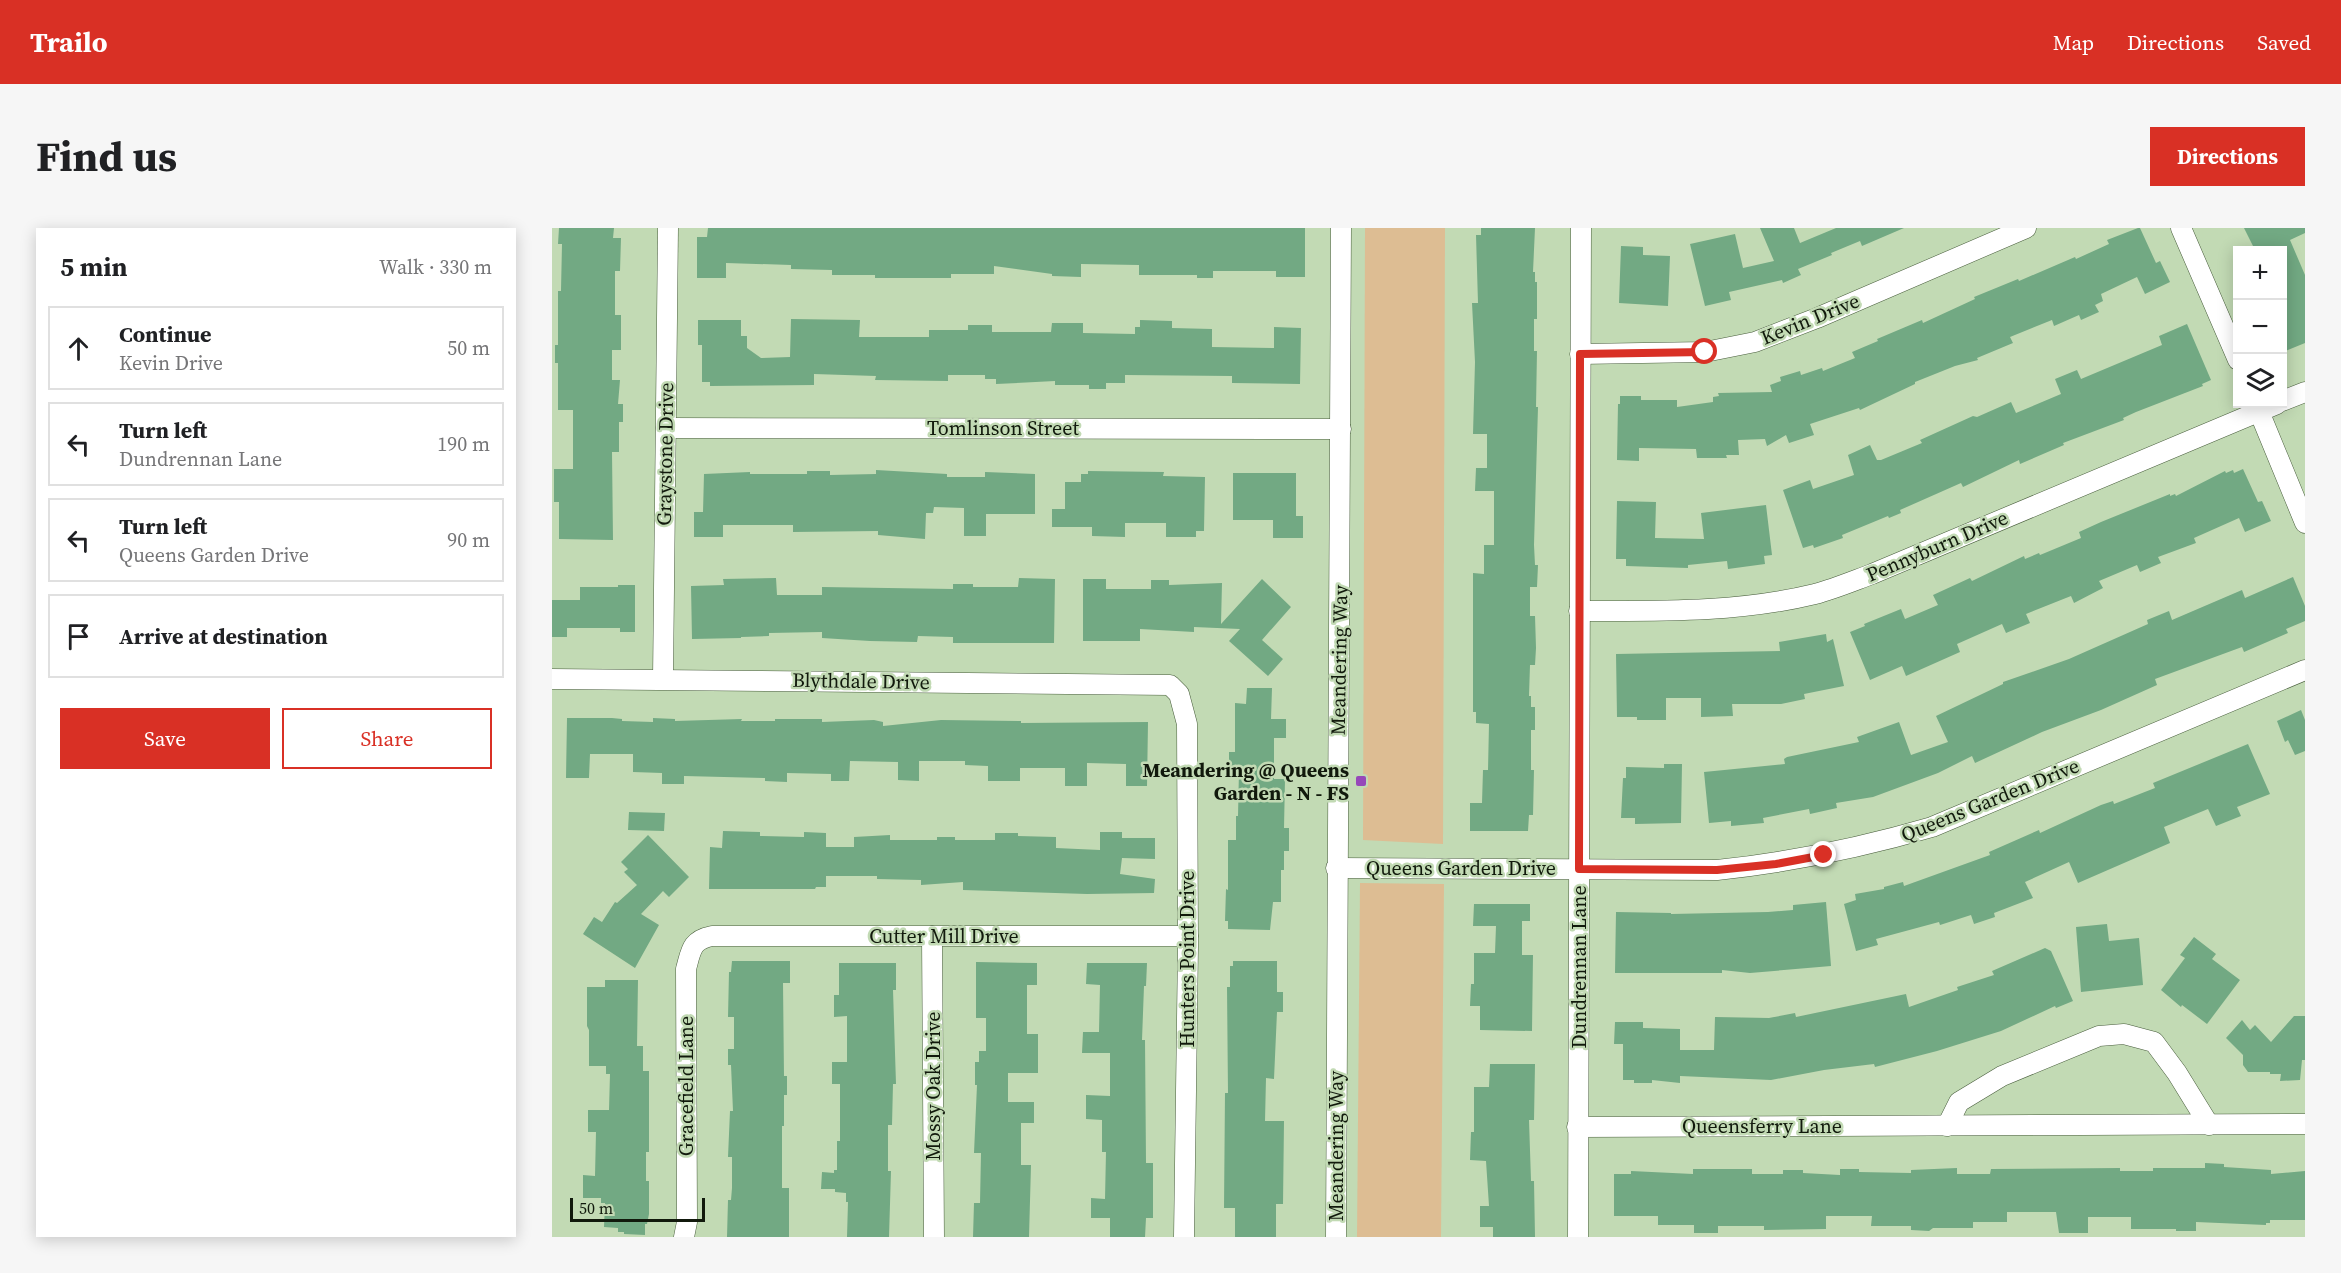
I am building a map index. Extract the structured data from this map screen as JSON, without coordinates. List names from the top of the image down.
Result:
{
  "streets": {
    "street": [
      "Kevin Drive",
      "Tomlinson Street",
      "Graystone Drive",
      "Pennyburn Drive",
      "Meandering Way",
      "Blythdale Drive",
      "Queens Garden Drive",
      "Cutter Mill Drive",
      "Hunters Point Drive",
      "Dundrennan Lane",
      "Gracefield Lane",
      "Mossy Oak Drive",
      "Queensferry Lane"
    ]
  },
  "crossings": [
    ["Kevin Drive", "Dundrennan Lane"],
    ["Tomlinson Street", "Graystone Drive"],
    ["Tomlinson Street", "Meandering Way"],
    ["Graystone Drive", "Blythdale Drive"],
    ["Pennyburn Drive", "Dundrennan Lane"],
    ["Meandering Way", "Queens Garden Drive"],
    ["Blythdale Drive", "Hunters Point Drive"],
    ["Queens Garden Drive", "Dundrennan Lane"],
    ["Cutter Mill Drive", "Hunters Point Drive"],
    ["Cutter Mill Drive", "Gracefield Lane"],
    ["Cutter Mill Drive", "Mossy Oak Drive"],
    ["Dundrennan Lane", "Queensferry Lane"]
  ],
  "places": {
    "transit": ["Meandering @ Queens Garden - N - FS"]
  },
  "scale_bar": "50 m",
  "page": {
    "header": "Trailo",
    "nav": ["Map", "Directions", "Saved"],
    "title": "Find us",
    "buttons": [
      "Directions",
      ["Save", "Share"]
    ],
    "heading": ["5 min", "Walk · 330 m"],
    "map_buttons": ["+", "−"],
    "list": [
      ["Continue", "Kevin Drive", "50 m"],
      ["Turn left", "Dundrennan Lane", "190 m"],
      ["Turn left", "Queens Garden Drive", "90 m"],
      "Arrive at destination"
    ],
    "scale": "50 m"
  }
}
